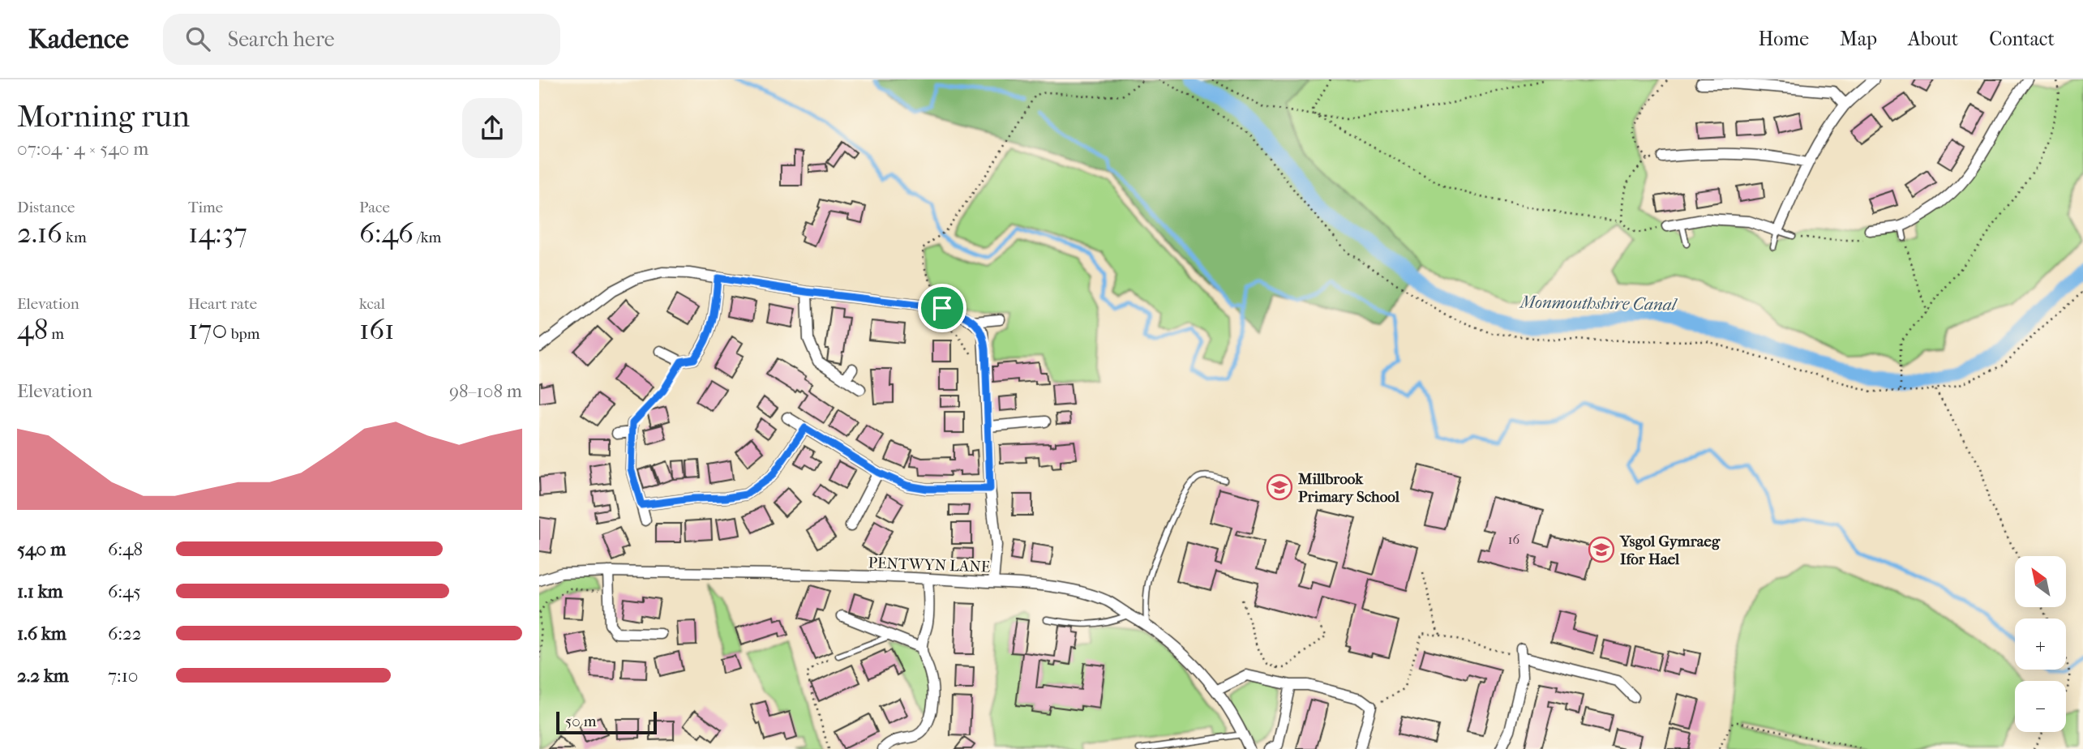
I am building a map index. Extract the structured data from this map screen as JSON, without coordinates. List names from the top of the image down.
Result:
{
  "streets": {
    "street": ["PENTWYN LANE"]
  },
  "water": ["Monmouthshire Canal"],
  "places": {
    "school or university": ["Millbrook Primary School", "Ysgol Gymraeg Ifor Hael"]
  },
  "house_numbers": ["16"],
  "scale_bar": "50 m",
  "north": "top left",
  "page": {
    "header": "Kadence",
    "search": "Search here",
    "nav": [
      "Home",
      "Map",
      "About",
      "Contact"
    ],
    "heading": ["Morning run", "07:04 · 4 × 540 m"],
    "stats": [
      ["Distance", "2.16 km"],
      ["Time", "14:37"],
      ["Pace", "6:46 /km"],
      ["Elevation", "48 m"],
      ["Heart rate", "170 bpm"],
      ["kcal", "161"]
    ],
    "chart": ["Elevation", "98–108 m"],
    "list": [
      {
        "name": "540 m",
        "note": "6:48"
      },
      {
        "name": "1.1 km",
        "note": "6:45"
      },
      {
        "name": "1.6 km",
        "note": "6:22"
      },
      {
        "name": "2.2 km",
        "note": "7:10"
      }
    ],
    "map_buttons": ["+", "−"],
    "scale": "50 m"
  }
}
